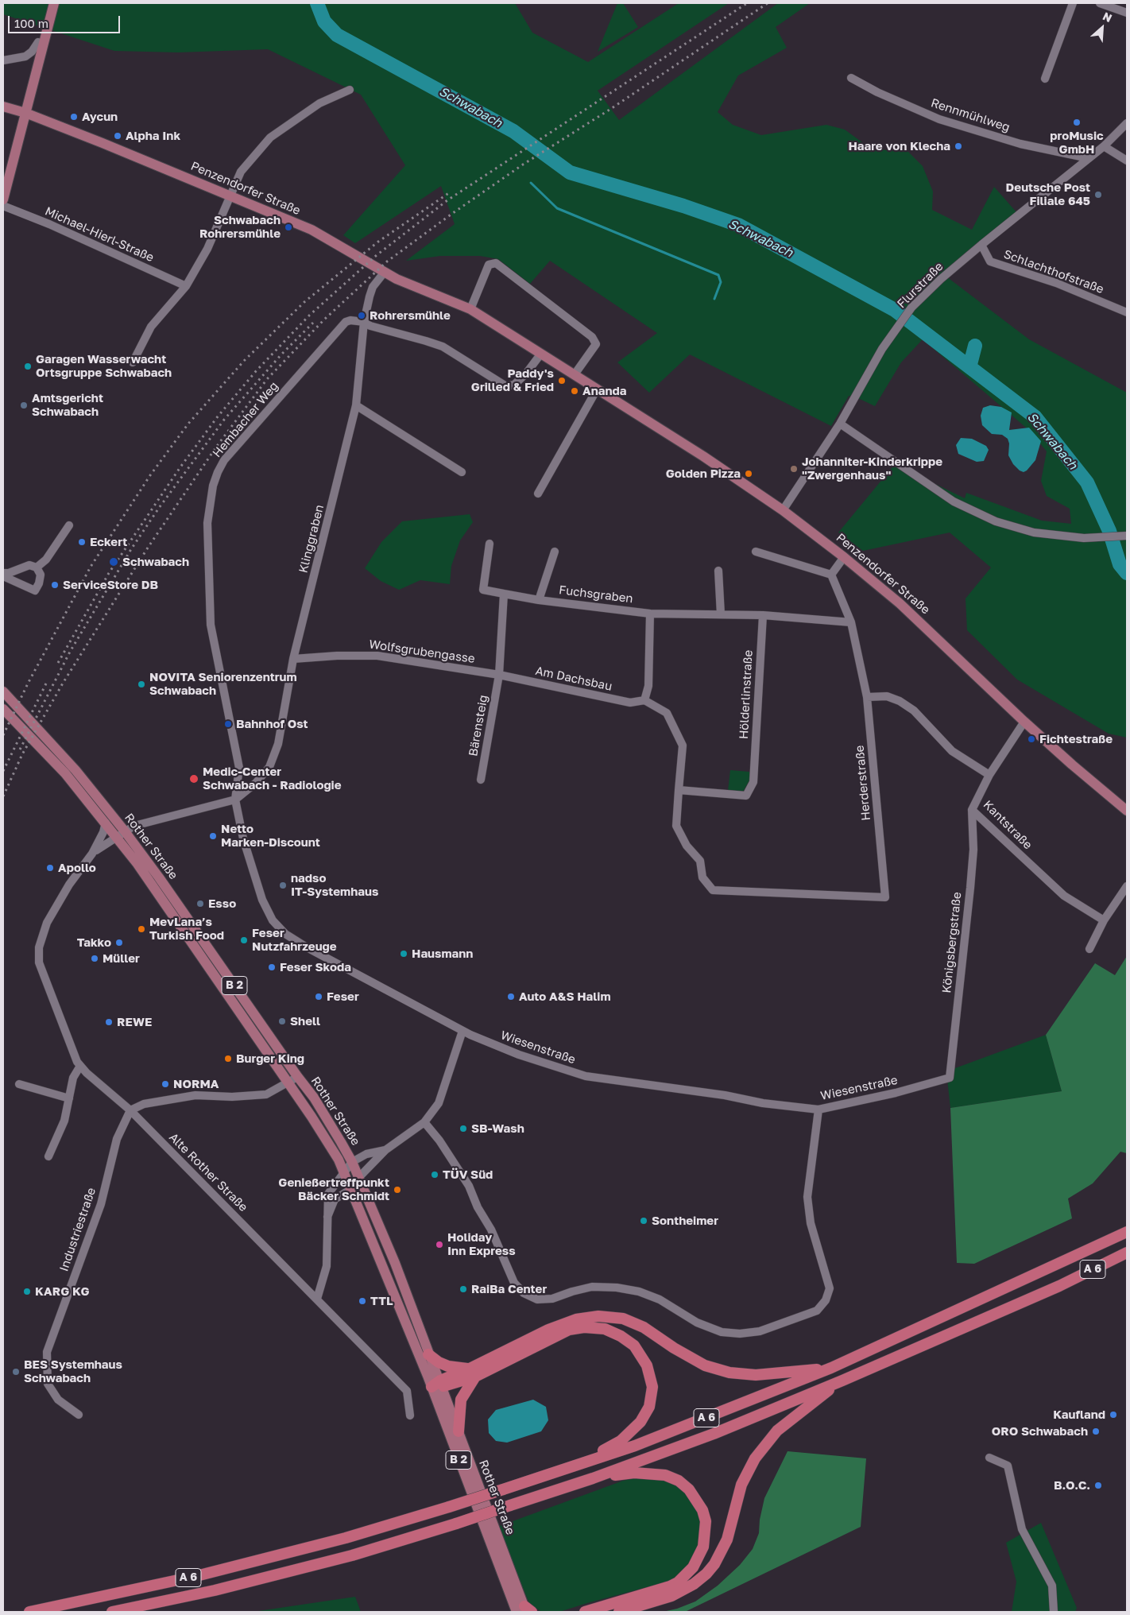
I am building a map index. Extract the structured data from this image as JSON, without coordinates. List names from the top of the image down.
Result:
{
  "streets": {
    "highway": ["A 6"],
    "main road": ["Penzendorfer Straße", "Rother Straße", "B 2"],
    "street": [
      "Rennmühlweg",
      "Michael-Hierl-Straße",
      "Schlachthofstraße",
      "Flurstraße",
      "Hembacher Weg",
      "Klinggraben",
      "Fuchsgraben",
      "Wolfsgrubengasse",
      "Am Dachsbau",
      "Hölderlinstraße",
      "Bärensteig",
      "Herderstraße",
      "Kantstraße",
      "Königsbergstraße",
      "Wiesenstraße",
      "Alte Rother Straße",
      "Industriestraße"
    ]
  },
  "crossings": [
    ["Rennmühlweg", "Flurstraße"],
    ["Penzendorfer Straße", "Flurstraße"],
    ["Penzendorfer Straße", "Klinggraben"],
    ["Penzendorfer Straße", "Kantstraße"],
    ["Schlachthofstraße", "Flurstraße"],
    ["Hembacher Weg", "Klinggraben"],
    ["Hembacher Weg", "Wiesenstraße"],
    ["Klinggraben", "Wolfsgrubengasse"],
    ["Klinggraben", "Wiesenstraße"],
    ["Fuchsgraben", "Hölderlinstraße"],
    ["Wolfsgrubengasse", "Am Dachsbau"],
    ["Wolfsgrubengasse", "Bärensteig"],
    ["Am Dachsbau", "Bärensteig"],
    ["Hölderlinstraße", "Herderstraße"],
    ["Kantstraße", "Königsbergstraße"],
    ["Rother Straße", "Alte Rother Straße"],
    ["Königsbergstraße", "Wiesenstraße"],
    ["Alte Rother Straße", "Industriestraße"]
  ],
  "water": ["Schwabach"],
  "places": [
    "Aycun",
    "proMusic GmbH",
    "Alpha Ink",
    "Haare von Klecha",
    "Deutsche Post Filiale 645",
    "Schwabach Rohrersmühle",
    "Rohrersmühle",
    "Garagen Wasserwacht Ortsgruppe Schwabach",
    "Paddy's Grilled & Fried",
    "Ananda",
    "Amtsgericht Schwabach",
    "Johanniter-Kinderkrippe \"Zwergenhaus\"",
    "Golden Pizza",
    "Eckert",
    "Schwabach",
    "ServiceStore DB",
    "NOVITA Seniorenzentrum Schwabach",
    "Bahnhof Ost",
    "Fichtestraße",
    "Medic-Center Schwabach - Radiologie",
    "Netto Marken-Discount",
    "Apollo",
    "nadso IT-Systemhaus",
    "Esso",
    "MevLana’s Turkish Food",
    "Feser Nutzfahrzeuge",
    "Takko",
    "Hausmann",
    "Müller",
    "Feser Skoda",
    "Feser",
    "Auto A&S Halim",
    "Shell",
    "REWE",
    "Burger King",
    "NORMA",
    "SB-Wash",
    "TÜV Süd",
    "Genießertreffpunkt Bäcker Schmidt",
    "Sontheimer",
    "Holiday Inn Express",
    "RaiBa Center",
    "KARG KG",
    "TTL",
    "BES Systemhaus Schwabach",
    "Kaufland",
    "ORO Schwabach",
    "B.O.C."
  ],
  "scale_bar": "100 m",
  "north": "top right"
}
